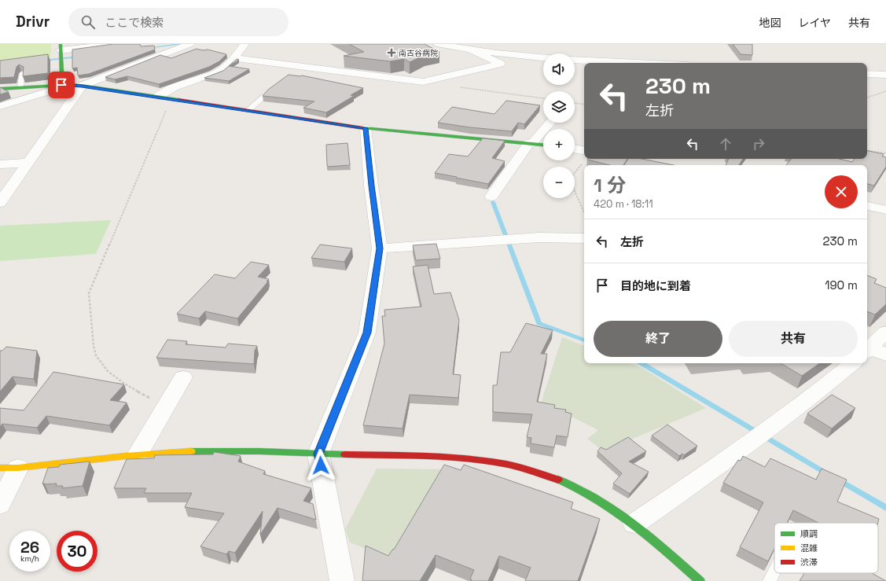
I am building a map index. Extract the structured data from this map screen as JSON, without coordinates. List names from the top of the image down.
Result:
{
  "places": {
    "health": ["南古谷病院"]
  },
  "legend": ["順調", "混雑", "渋滞"],
  "page": {
    "header": "Drivr",
    "search": "ここで検索",
    "nav": ["地図", "レイヤ", "共有"],
    "map_buttons": ["+", "−"],
    "turn": ["230 m", "左折"],
    "heading": ["1 分", "420 m · 18:11"],
    "list": [
      {
        "name": "左折",
        "value": "230 m"
      },
      {
        "name": "目的地に到着",
        "value": "190 m"
      }
    ],
    "buttons": ["終了", "共有"],
    "speed": "26 km/h",
    "limit": "30"
  }
}
